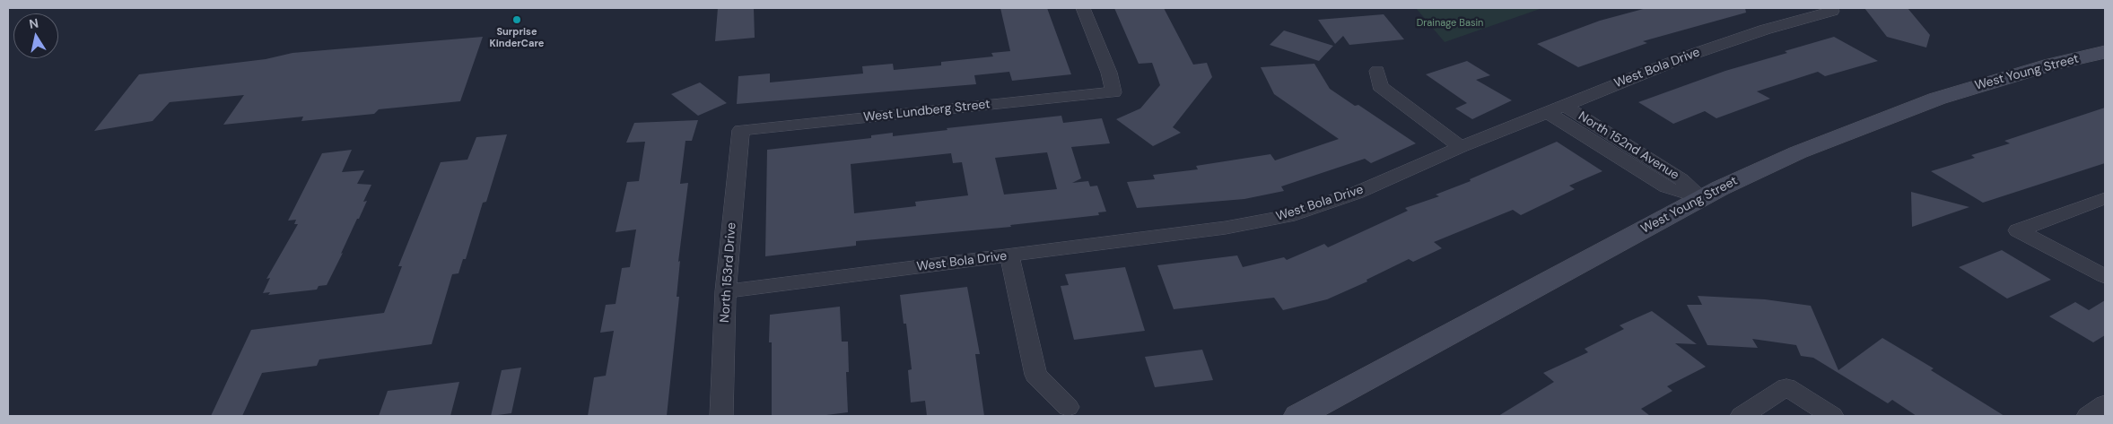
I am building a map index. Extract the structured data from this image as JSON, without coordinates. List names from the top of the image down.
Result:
{
  "streets": {
    "street": [
      "West Bola Drive",
      "West Young Street",
      "West Lundberg Street",
      "North 152nd Avenue",
      "North 153rd Drive"
    ]
  },
  "crossings": [
    ["West Bola Drive", "North 152nd Avenue"],
    ["West Bola Drive", "North 153rd Drive"],
    ["West Young Street", "North 152nd Avenue"],
    ["West Lundberg Street", "North 153rd Drive"]
  ],
  "parks": ["Drainage Basin"],
  "places": ["Surprise KinderCare"],
  "north": "top"
}
